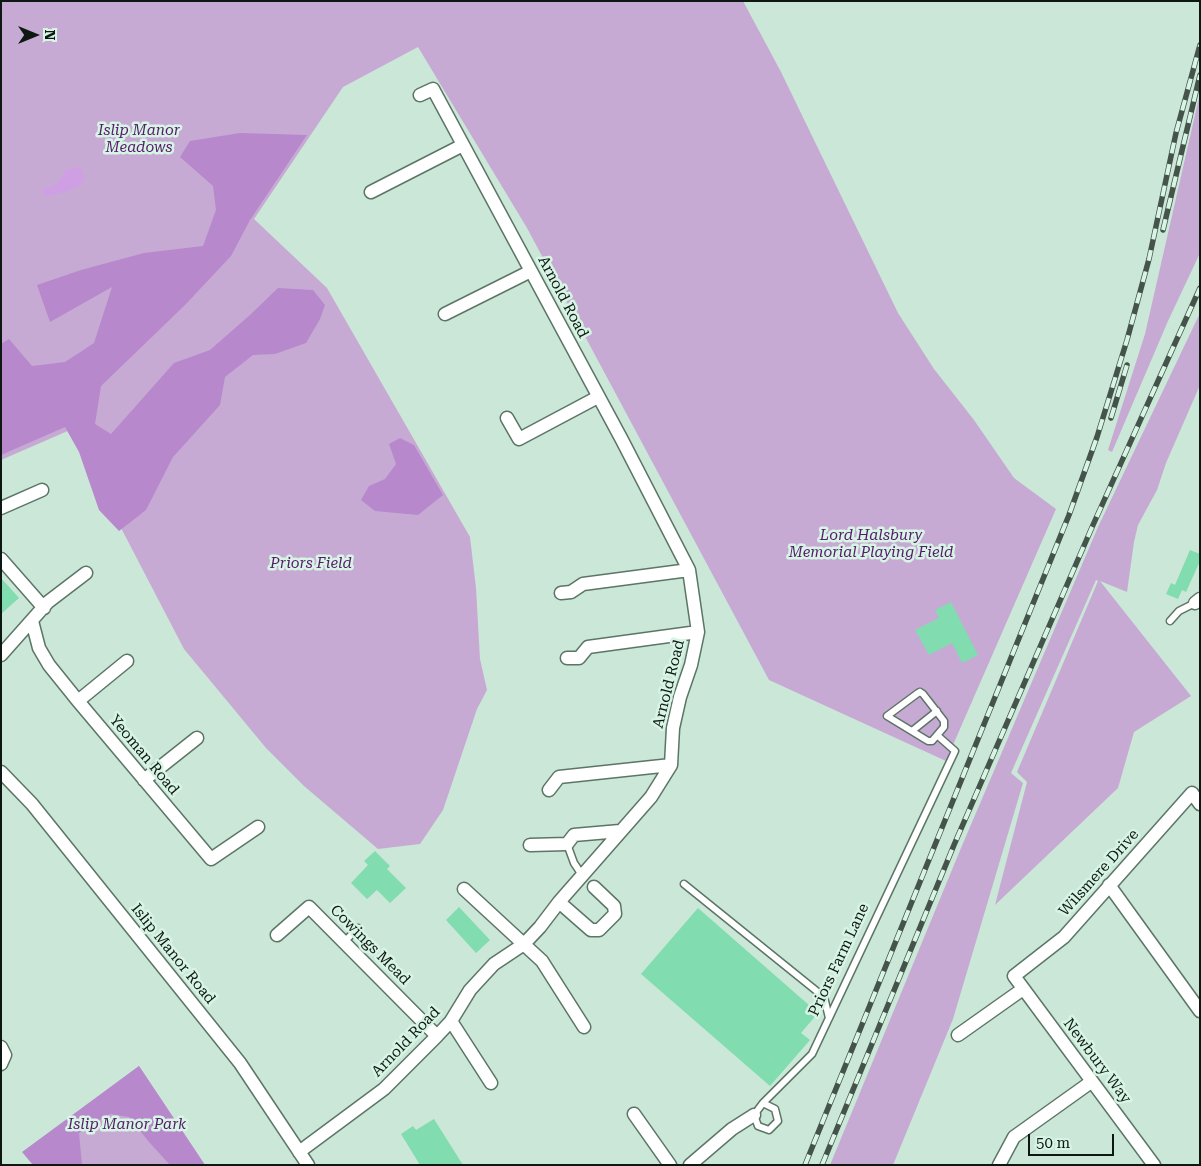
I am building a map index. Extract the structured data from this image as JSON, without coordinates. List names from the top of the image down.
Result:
{
  "streets": {
    "street": [
      "Arnold Road",
      "Yeoman Road",
      "Wilsmere Drive",
      "Cowings Mead",
      "Islip Manor Road",
      "Priors Farm Lane",
      "Newbury Way"
    ]
  },
  "crossings": [
    ["Arnold Road", "Cowings Mead"],
    ["Arnold Road", "Islip Manor Road"],
    ["Wilsmere Drive", "Newbury Way"]
  ],
  "parks": [
    "Islip Manor Meadows",
    "Lord Halsbury Memorial Playing Field",
    "Priors Field",
    "Islip Manor Park"
  ],
  "scale_bar": "50 m",
  "north": "right"
}
